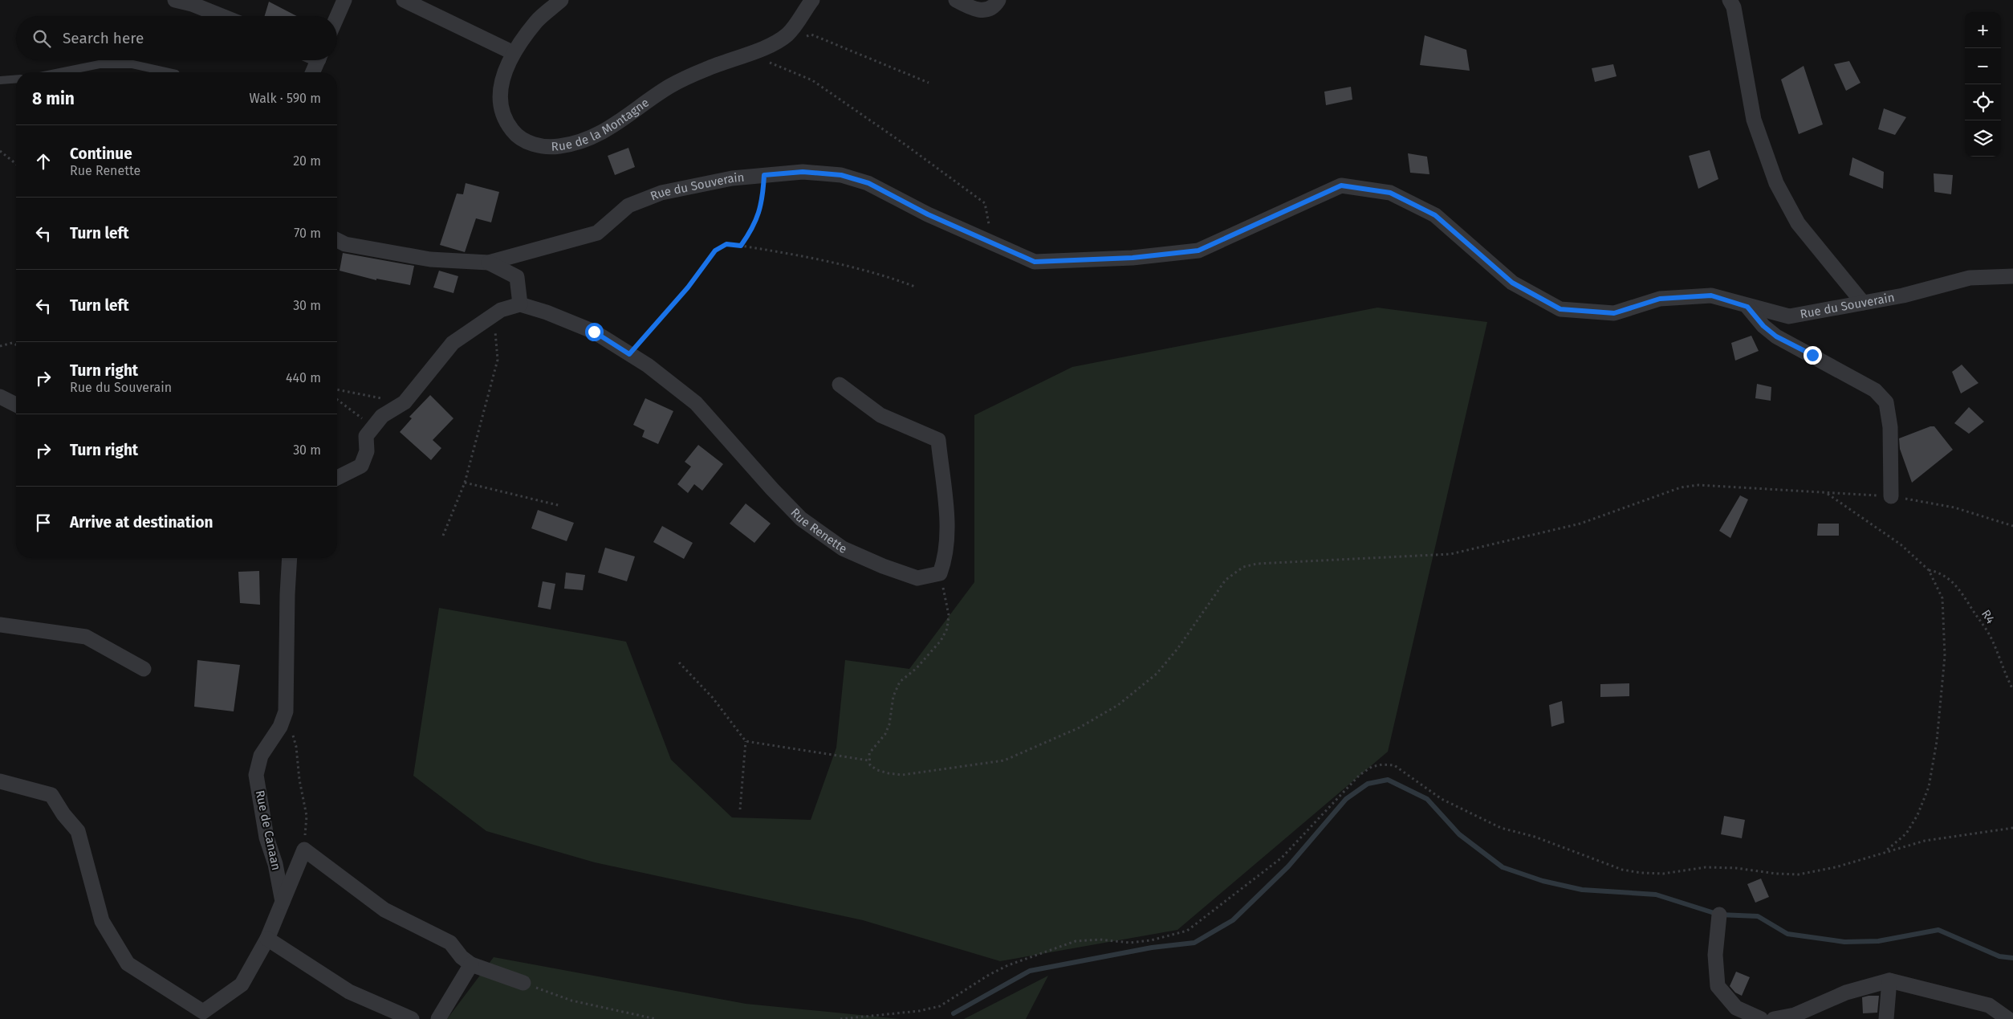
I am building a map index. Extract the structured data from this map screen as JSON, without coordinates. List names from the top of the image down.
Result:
{
  "streets": {
    "street": [
      "Rue de la Montagne",
      "Rue du Souverain",
      "Rue Renette",
      "Rue de Canaan"
    ],
    "path": ["R4"]
  },
  "page": {
    "map_buttons": ["+", "−"],
    "search": "Search here",
    "heading": ["8 min", "Walk · 590 m"],
    "list": [
      ["Continue", "Rue Renette", "20 m"],
      ["Turn left", "70 m"],
      ["Turn left", "30 m"],
      ["Turn right", "Rue du Souverain", "440 m"],
      ["Turn right", "30 m"],
      "Arrive at destination"
    ]
  }
}
